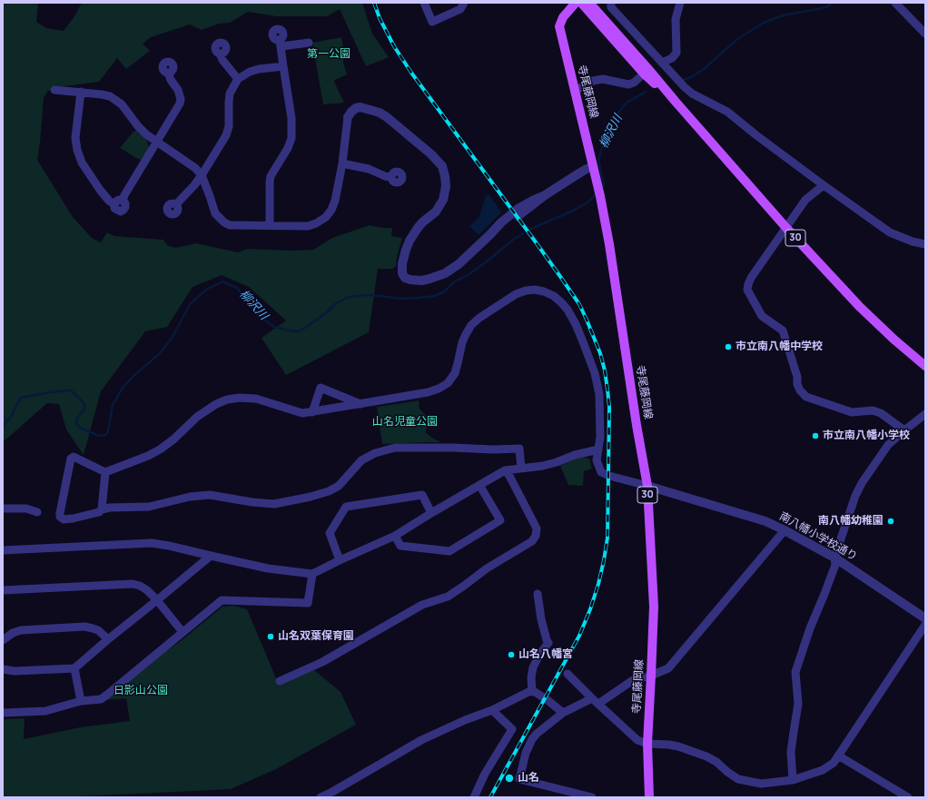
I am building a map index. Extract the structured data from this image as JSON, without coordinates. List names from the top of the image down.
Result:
{
  "streets": {
    "main road": ["寺尾藤岡線", "30"],
    "street": ["南八幡小学校通り"]
  },
  "crossings": [
    ["寺尾藤岡線", "南八幡小学校通り"]
  ],
  "water": ["柳沢川"],
  "parks": ["第一公園", "山名児童公園", "日影山公園"],
  "places": [
    "市立南八幡中学校",
    "市立南八幡小学校",
    "南八幡幼稚園",
    "山名双葉保育園",
    "山名八幡宮",
    "山名"
  ]
}
